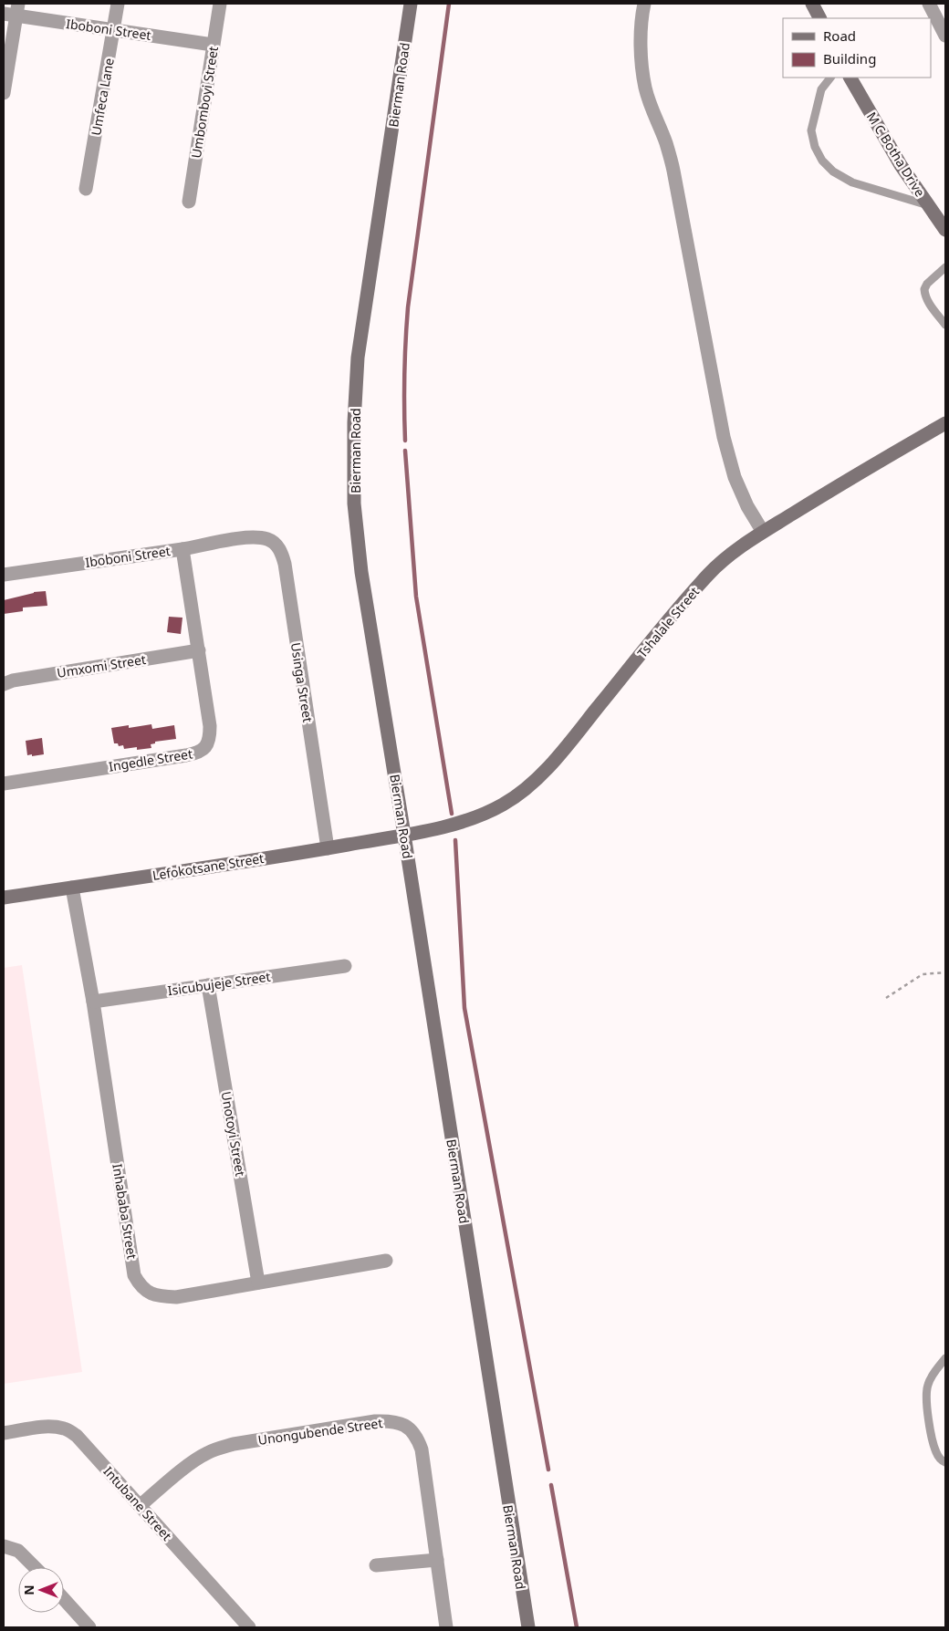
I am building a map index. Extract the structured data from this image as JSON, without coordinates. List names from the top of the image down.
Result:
{
  "streets": {
    "main road": [
      "Bierman Road",
      "M C Botha Drive",
      "Tshalale Street",
      "Lefokotsane Street"
    ],
    "street": [
      "Iboboni Street",
      "Umfeca Lane",
      "Umbomboyi Street",
      "Umxomi Street",
      "Usinga Street",
      "Ingedle Street",
      "Isicubujeje Street",
      "Unotoyi Street",
      "Inhababa Street",
      "Unongubende Street",
      "Intubane Street"
    ]
  },
  "crossings": [
    ["Iboboni Street", "Umfeca Lane"],
    ["Iboboni Street", "Umbomboyi Street"],
    ["Iboboni Street", "Usinga Street"],
    ["Iboboni Street", "Ingedle Street"],
    ["Bierman Road", "Tshalale Street"],
    ["Bierman Road", "Lefokotsane Street"],
    ["Tshalale Street", "Lefokotsane Street"],
    ["Umxomi Street", "Ingedle Street"],
    ["Usinga Street", "Lefokotsane Street"],
    ["Lefokotsane Street", "Inhababa Street"],
    ["Isicubujeje Street", "Unotoyi Street"],
    ["Isicubujeje Street", "Inhababa Street"],
    ["Unotoyi Street", "Inhababa Street"],
    ["Unongubende Street", "Intubane Street"]
  ],
  "legend": ["Road", "Building"],
  "north": "left"
}
